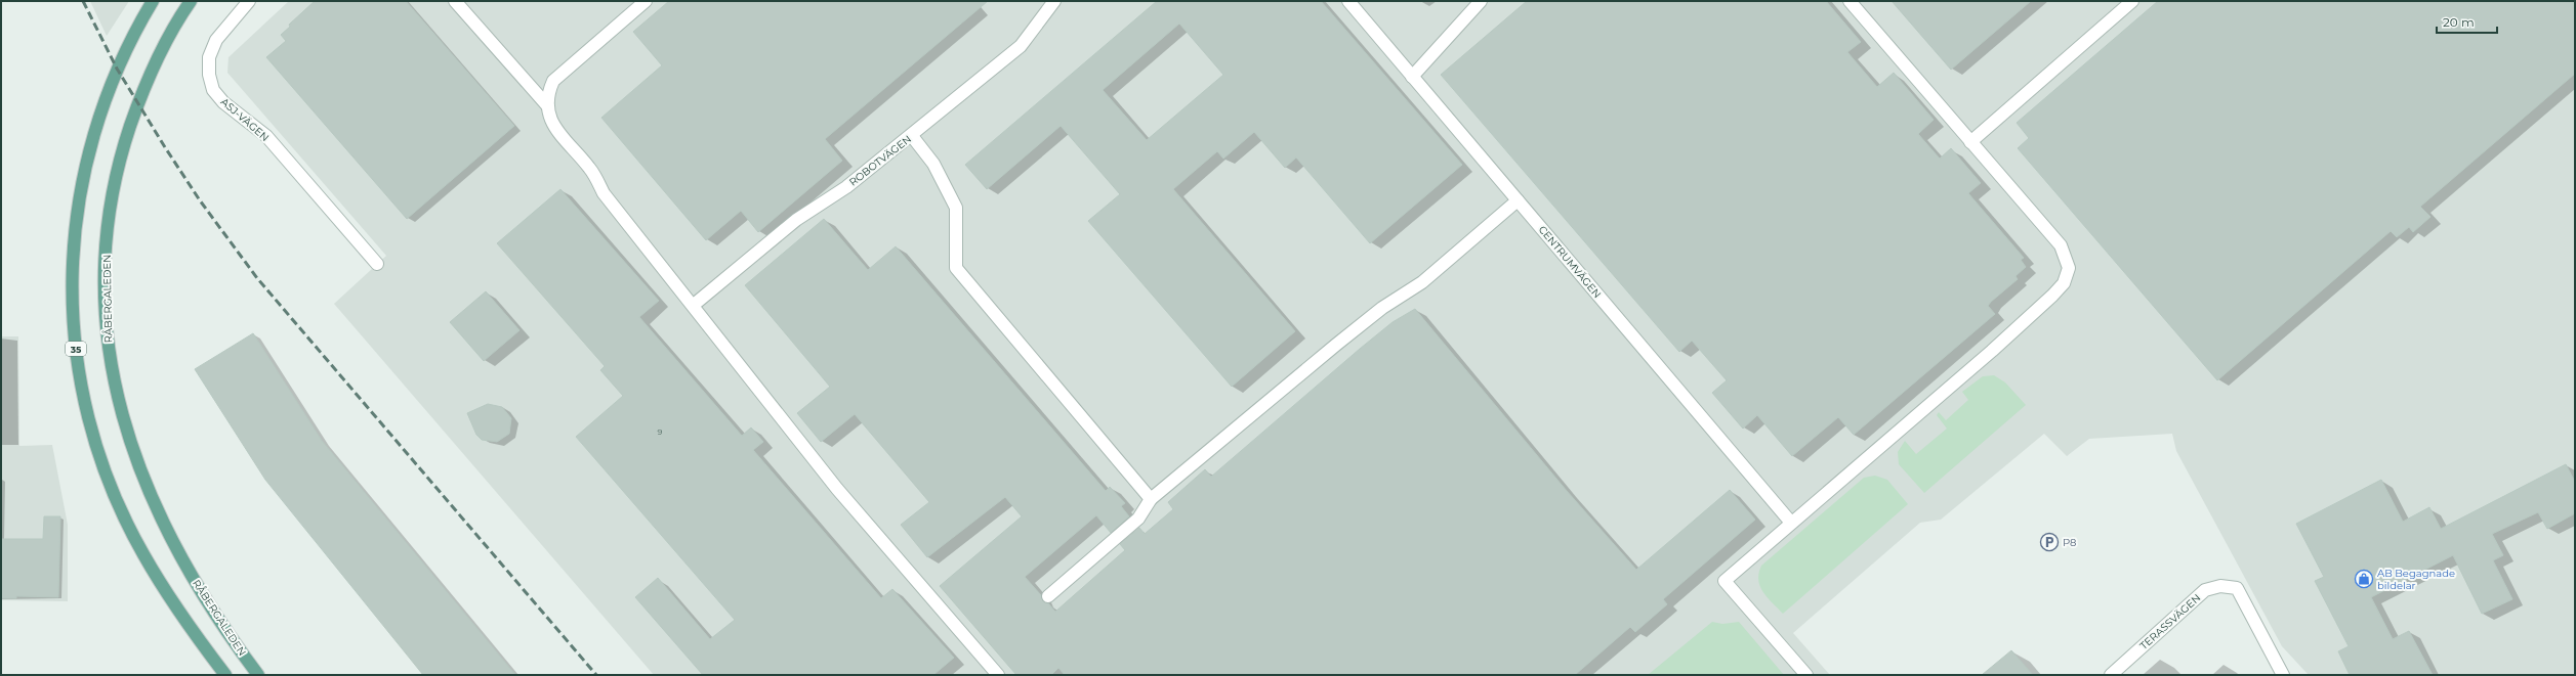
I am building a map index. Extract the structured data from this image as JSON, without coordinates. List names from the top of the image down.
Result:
{
  "streets": {
    "main road": ["RÅBERGALEDEN", "35"],
    "street": [
      "ASJ-VÄGEN",
      "ROBOTVÄGEN",
      "CENTRUMVÄGEN",
      "TERASSVÄGEN"
    ]
  },
  "places": {
    "parking": ["P8"],
    "shop": ["AB Begagnade bildelar"]
  },
  "house_numbers": ["9"],
  "scale_bar": "20 m"
}
